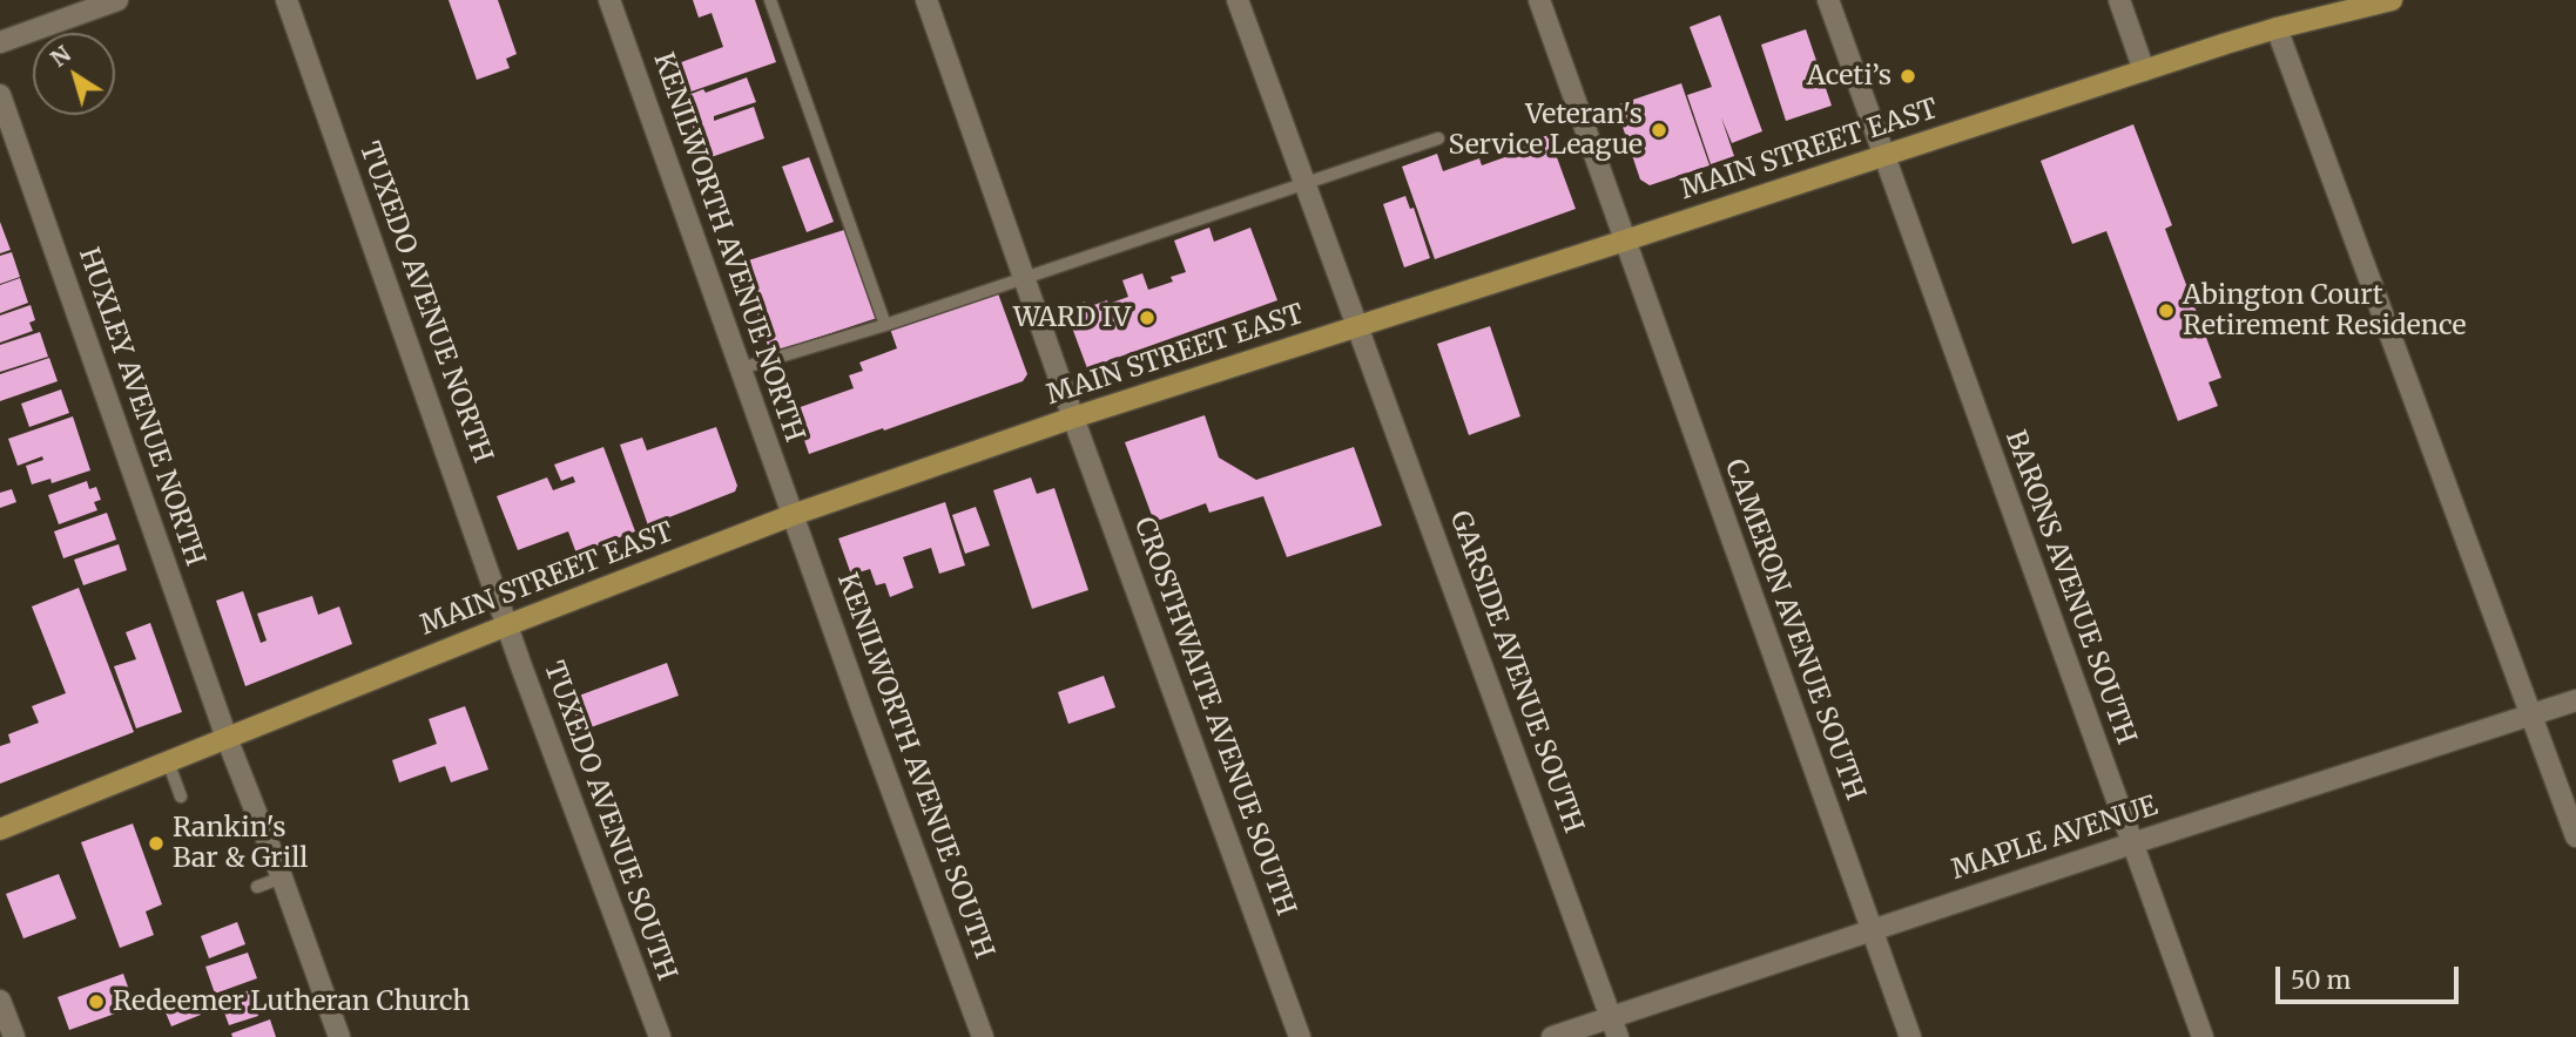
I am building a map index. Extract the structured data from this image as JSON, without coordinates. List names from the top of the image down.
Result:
{
  "streets": {
    "main road": ["MAIN STREET EAST"],
    "street": [
      "KENILWORTH AVENUE NORTH",
      "TUXEDO AVENUE NORTH",
      "HUXLEY AVENUE NORTH",
      "BARONS AVENUE SOUTH",
      "CAMERON AVENUE SOUTH",
      "GARSIDE AVENUE SOUTH",
      "CROSTHWAITE AVENUE SOUTH",
      "KENILWORTH AVENUE SOUTH",
      "TUXEDO AVENUE SOUTH",
      "MAPLE AVENUE"
    ]
  },
  "crossings": [
    ["MAIN STREET EAST", "KENILWORTH AVENUE NORTH"],
    ["MAIN STREET EAST", "TUXEDO AVENUE NORTH"],
    ["MAIN STREET EAST", "HUXLEY AVENUE NORTH"],
    ["MAIN STREET EAST", "BARONS AVENUE SOUTH"],
    ["MAIN STREET EAST", "CAMERON AVENUE SOUTH"],
    ["MAIN STREET EAST", "GARSIDE AVENUE SOUTH"],
    ["MAIN STREET EAST", "CROSTHWAITE AVENUE SOUTH"],
    ["MAIN STREET EAST", "KENILWORTH AVENUE SOUTH"],
    ["MAIN STREET EAST", "TUXEDO AVENUE SOUTH"],
    ["KENILWORTH AVENUE NORTH", "KENILWORTH AVENUE SOUTH"],
    ["TUXEDO AVENUE NORTH", "TUXEDO AVENUE SOUTH"],
    ["BARONS AVENUE SOUTH", "MAPLE AVENUE"],
    ["CAMERON AVENUE SOUTH", "MAPLE AVENUE"],
    ["GARSIDE AVENUE SOUTH", "MAPLE AVENUE"]
  ],
  "places": [
    "Aceti’s",
    "Veteran's Service League",
    "Abington Court Retirement Residence",
    "WARD IV",
    "Rankin's Bar & Grill",
    "Redeemer Lutheran Church"
  ],
  "scale_bar": "50 m",
  "north": "top left"
}
